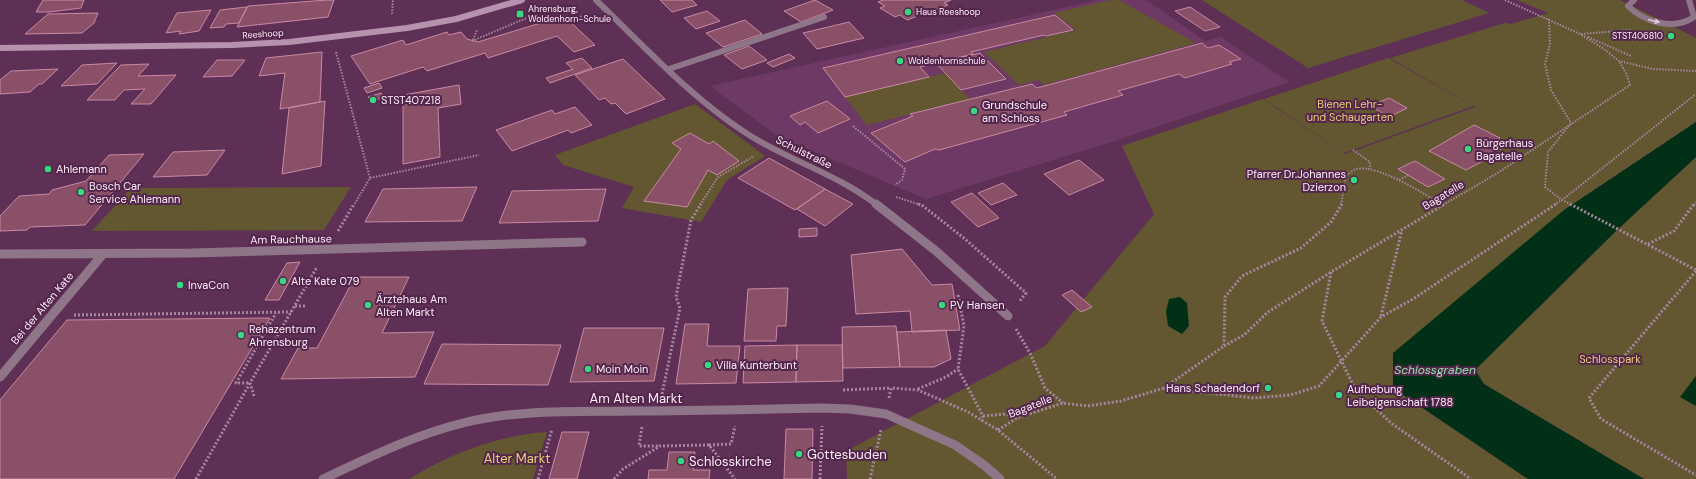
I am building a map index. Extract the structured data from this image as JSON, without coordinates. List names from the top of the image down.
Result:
{
  "streets": {
    "street": [
      "Reeshoop",
      "Schulstraße",
      "Am Rauchhause",
      "Bei der Alten Kate",
      "Am Alten Markt"
    ],
    "path": ["Bagatelle"]
  },
  "crossings": [
    ["Am Rauchhause", "Bei der Alten Kate"]
  ],
  "water": ["Schlossgraben"],
  "parks": ["Bienen Lehr- und Schaugarten", "Schlosspark", "Alter Markt"],
  "places": {
    "other": [
      "Haus Reeshoop",
      "STST406810",
      "Woldenhornschule",
      "STST407218",
      "Grundschule am Schloss",
      "Bürgerhaus Bagatelle",
      "Ahlemann",
      "Pfarrer Dr.Johannes Dzierzon",
      "Bosch Car Service Ahlemann",
      "Alte Kate 079",
      "InvaCon",
      "Ärztehaus Am Alten Markt",
      "PV Hansen",
      "Rehazentrum Ahrensburg",
      "Villa Kunterbunt",
      "Moin Moin",
      "Hans Schadendorf",
      "Aufhebung Leibeigenschaft 1788",
      "Gottesbuden",
      "Schlosskirche"
    ],
    "transit": ["Ahrensburg, Woldenhorn-Schule"]
  }
}
